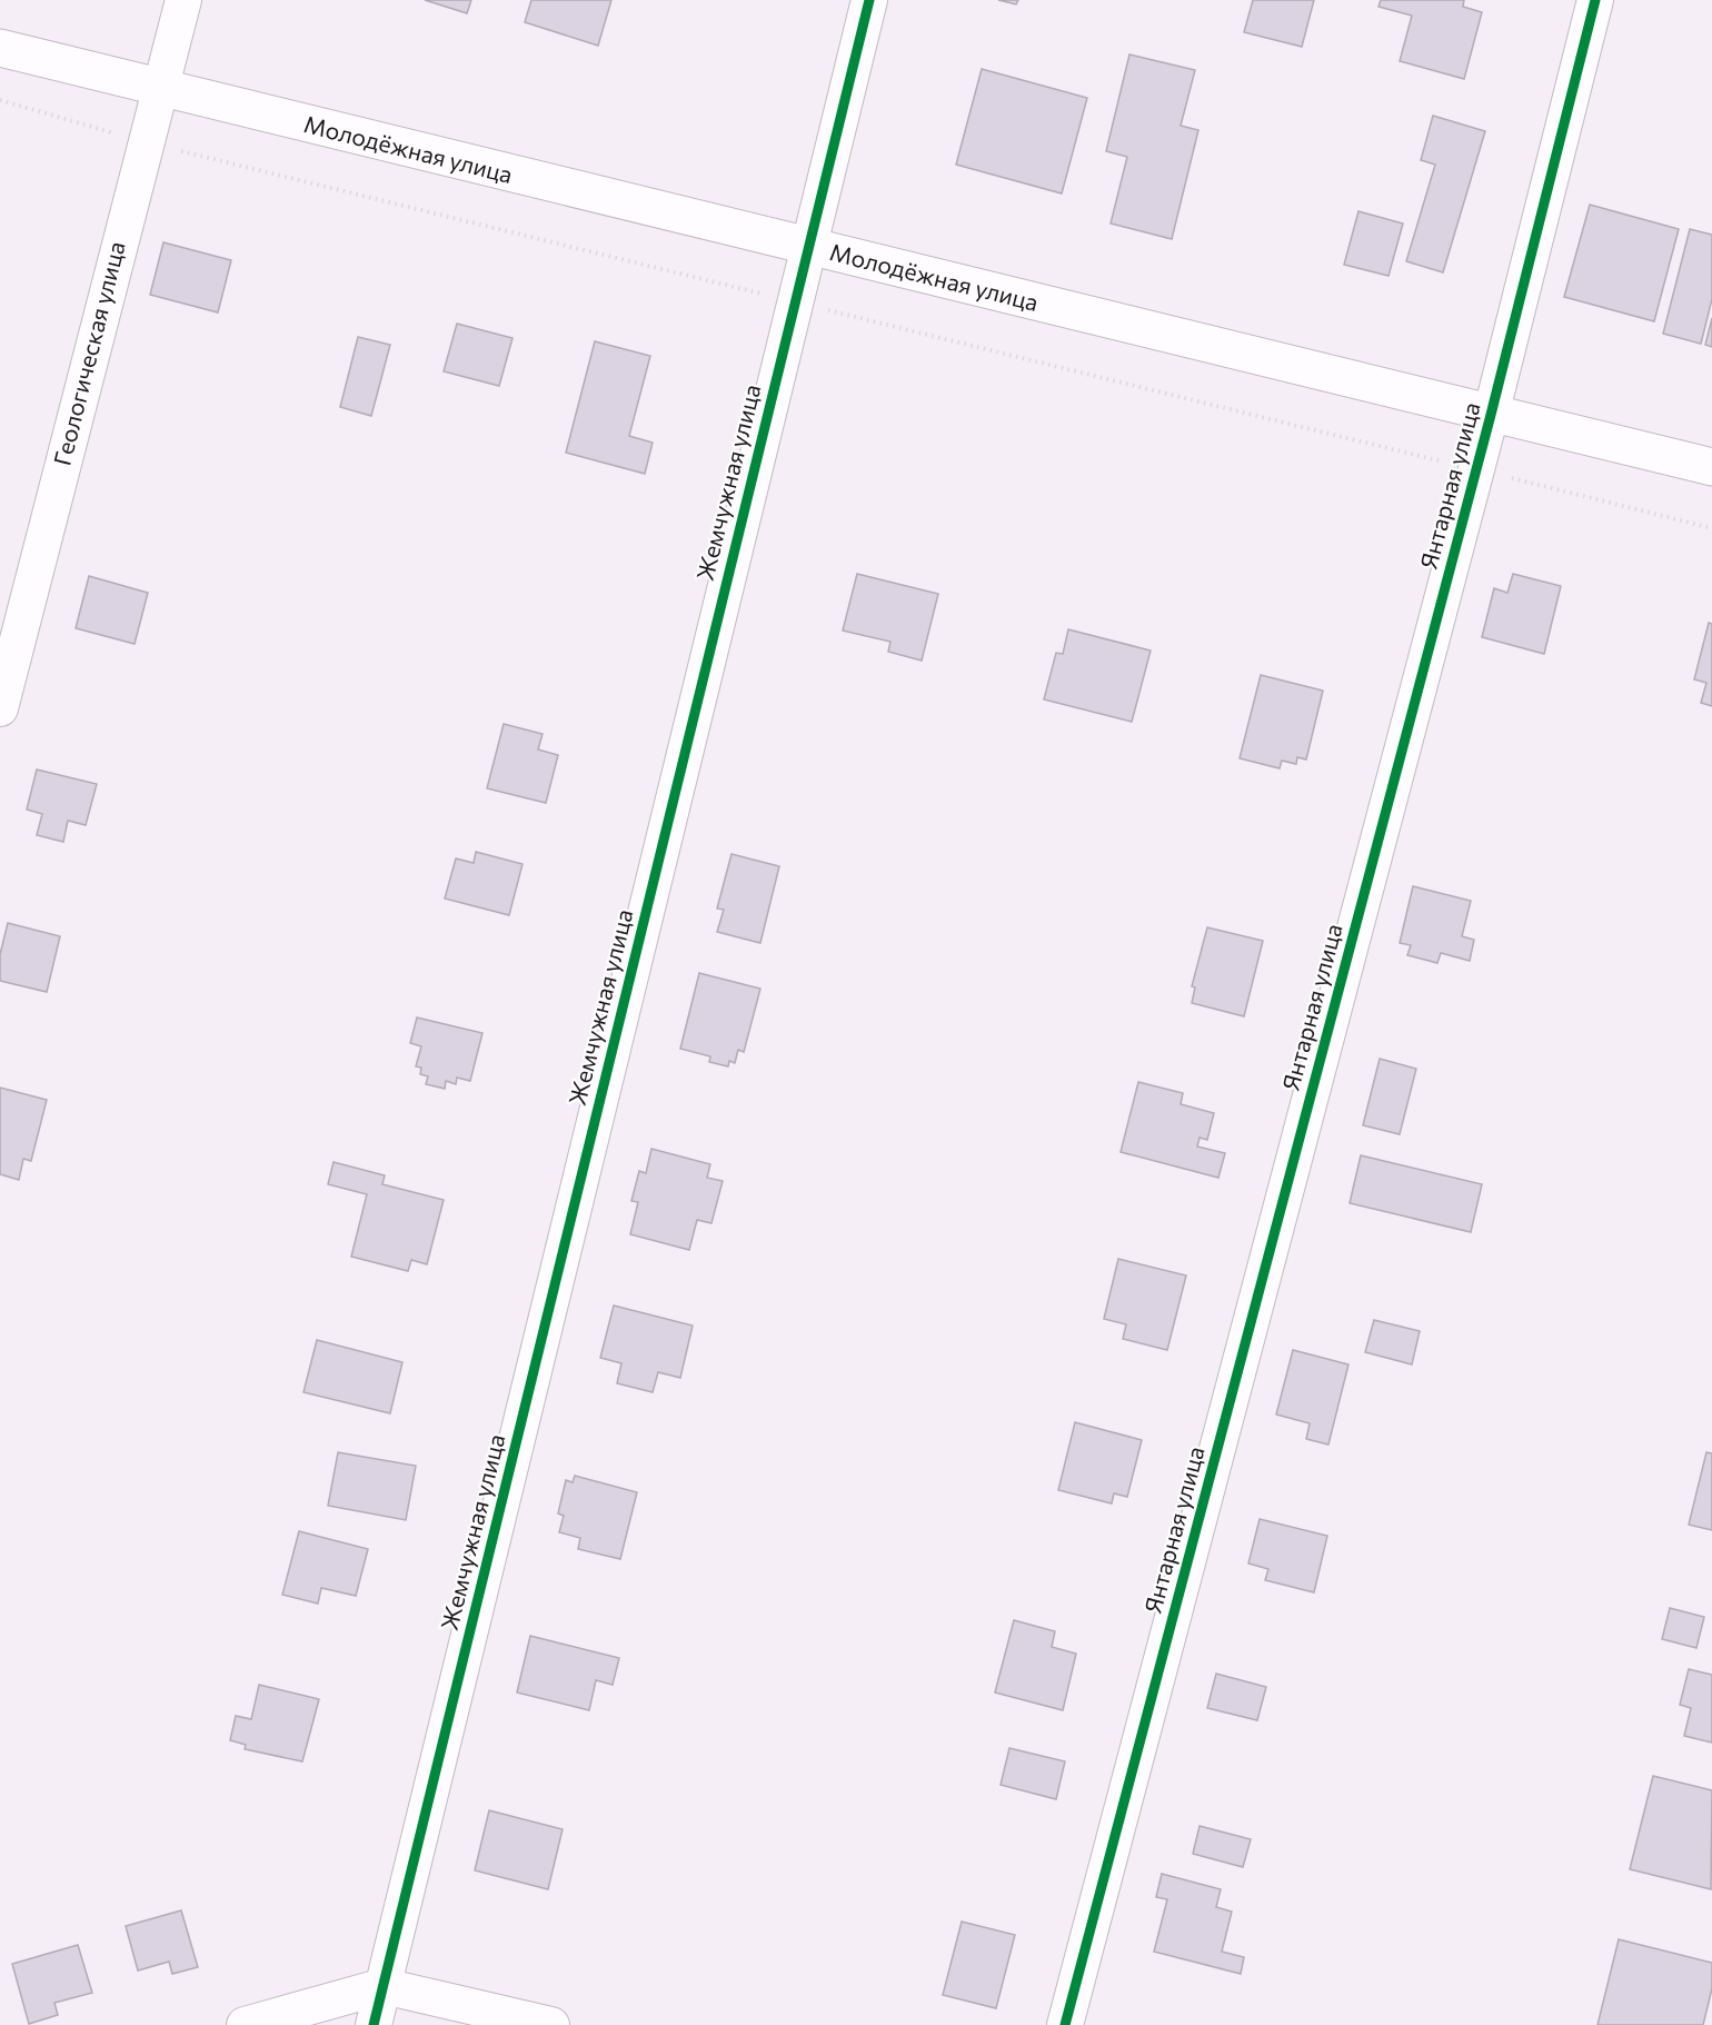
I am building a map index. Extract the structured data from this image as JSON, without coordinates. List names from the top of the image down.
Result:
{
  "streets": {
    "street": [
      "Молодёжная улица",
      "Геологическая улица",
      "Жемчужная улица",
      "Янтарная улица"
    ]
  },
  "crossings": [
    ["Молодёжная улица", "Геологическая улица"],
    ["Молодёжная улица", "Жемчужная улица"],
    ["Молодёжная улица", "Янтарная улица"]
  ]
}
